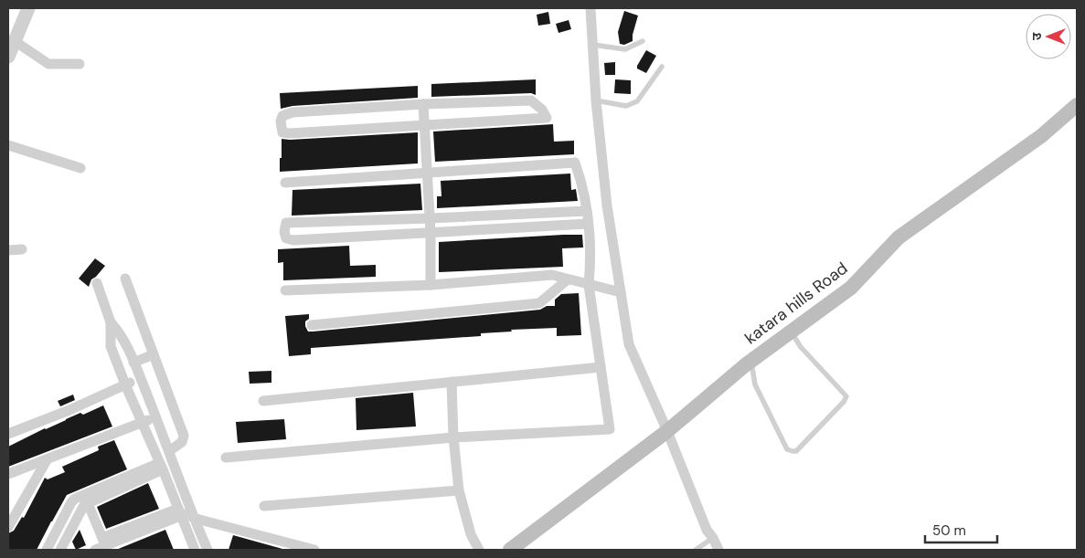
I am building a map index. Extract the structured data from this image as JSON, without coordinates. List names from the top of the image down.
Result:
{
  "streets": {
    "main road": ["katara hills Road"]
  },
  "scale_bar": "50 m",
  "north": "left"
}
